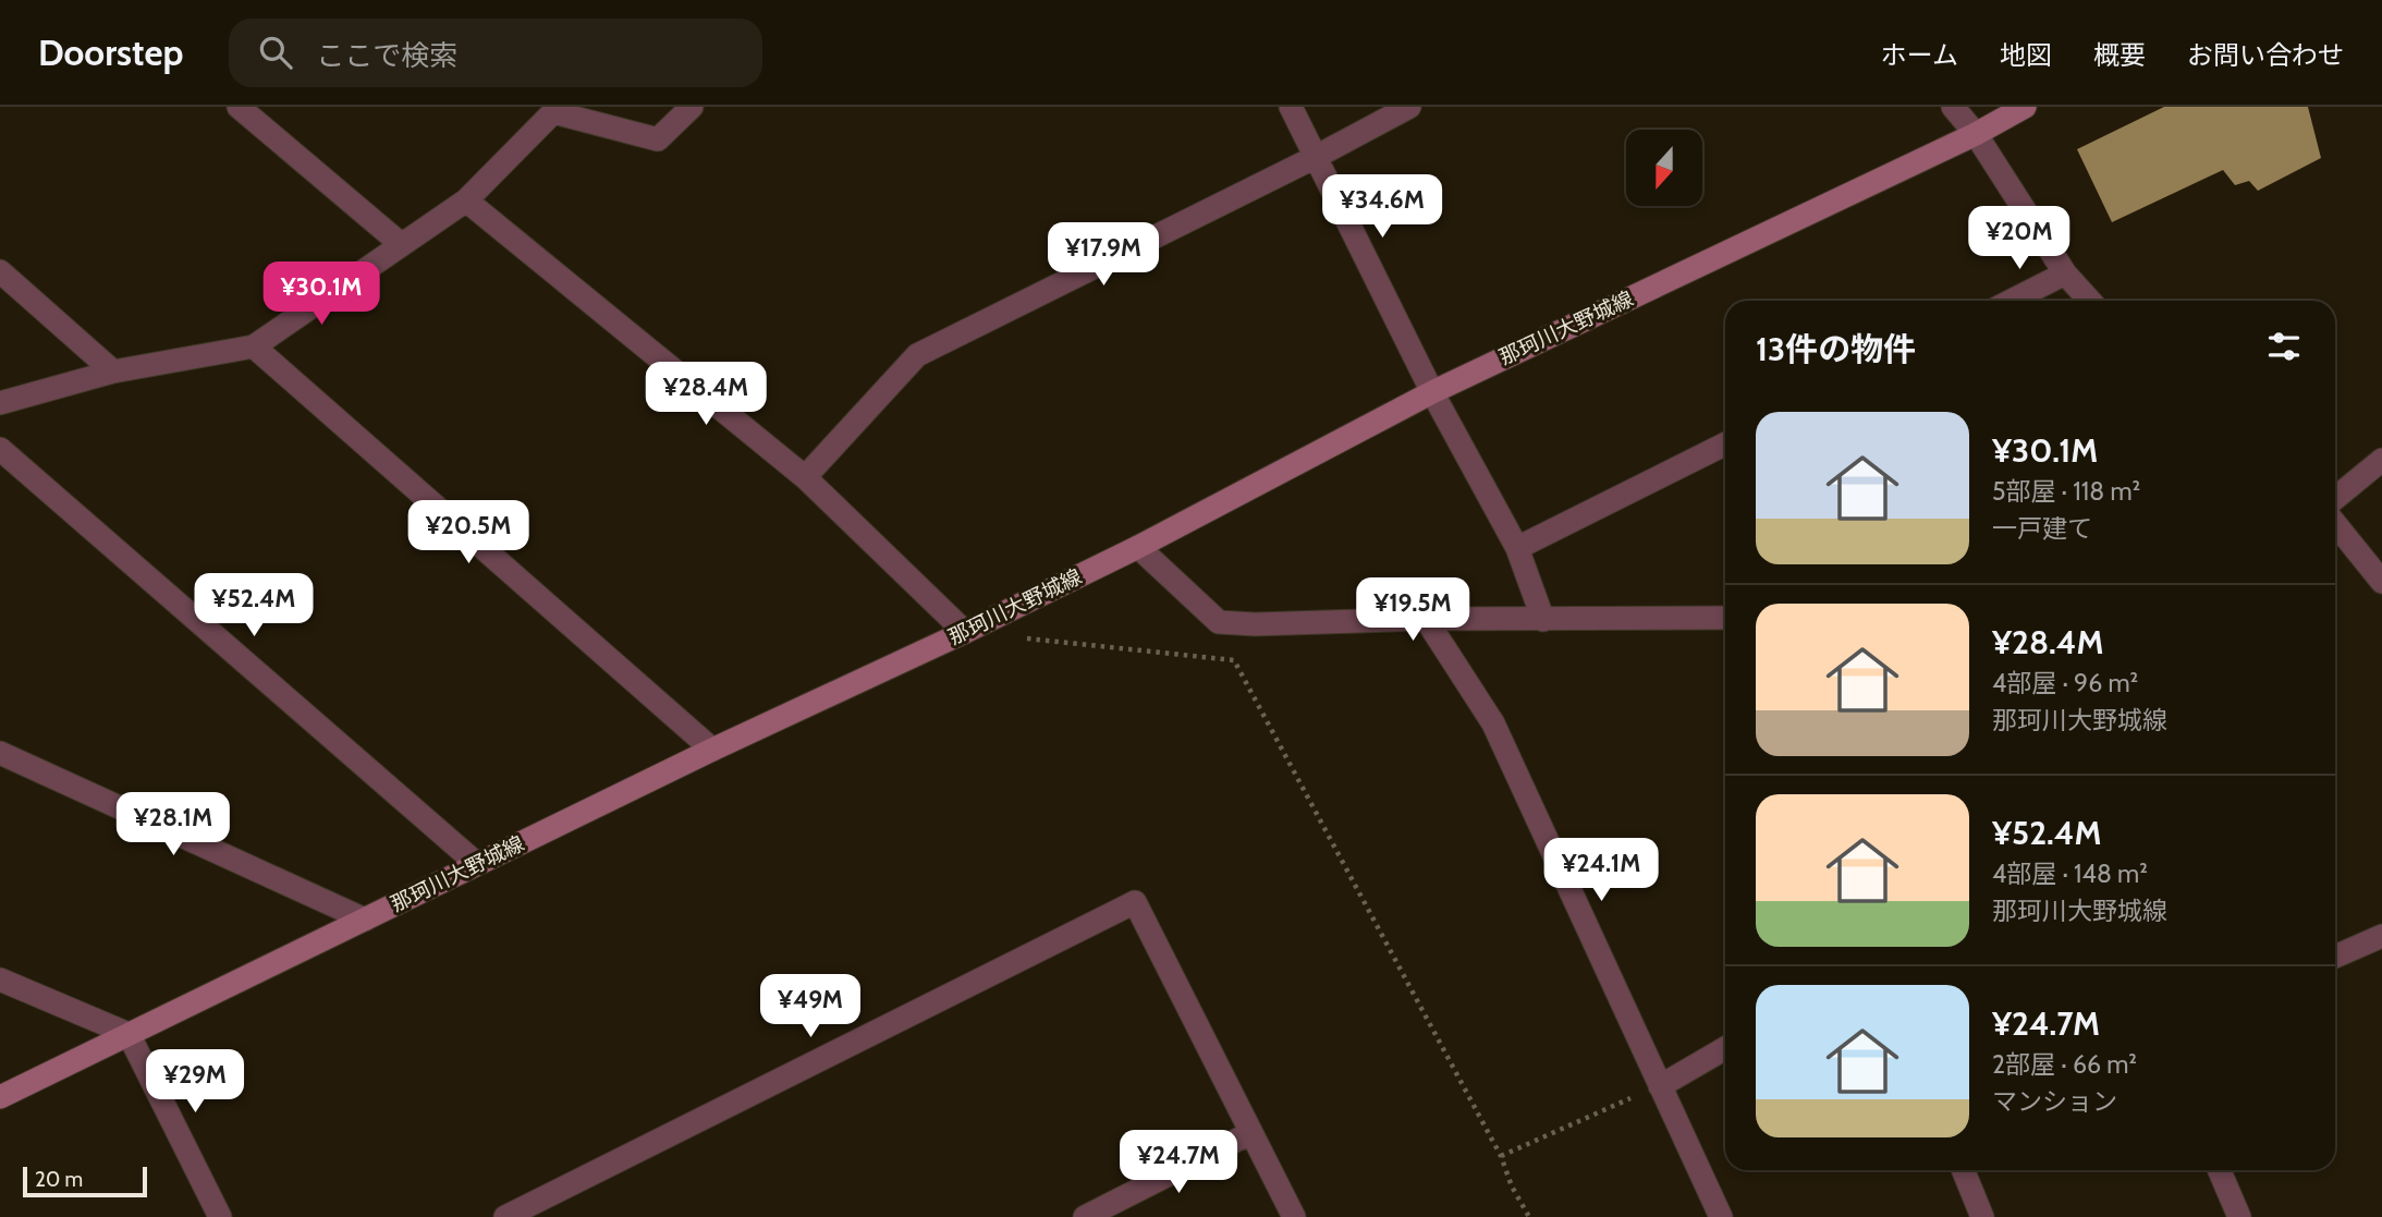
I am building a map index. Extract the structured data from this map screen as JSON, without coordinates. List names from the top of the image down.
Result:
{
  "streets": {
    "main road": ["那珂川大野城線"]
  },
  "scale_bar": "20 m",
  "north": "bottom",
  "page": {
    "header": "Doorstep",
    "search": "ここで検索",
    "nav": [
      "ホーム",
      "地図",
      "概要",
      "お問い合わせ"
    ],
    "price": [
      "¥34.6M",
      "¥20M",
      "¥17.9M",
      "¥30.1M",
      "¥28.4M",
      "¥20.5M",
      "¥52.4M",
      "¥19.5M",
      "¥28.1M",
      "¥24.1M",
      "¥49M",
      "¥29M",
      "¥24.7M"
    ],
    "heading": "13件の物件",
    "list": [
      {
        "name": "¥30.1M",
        "note": "5部屋 · 118 m² · 一戸建て"
      },
      {
        "name": "¥28.4M",
        "note": "4部屋 · 96 m² · 那珂川大野城線"
      },
      {
        "name": "¥52.4M",
        "note": "4部屋 · 148 m² · 那珂川大野城線"
      },
      {
        "name": "¥24.7M",
        "note": "2部屋 · 66 m² · マンション"
      }
    ],
    "scale": "20 m"
  }
}
